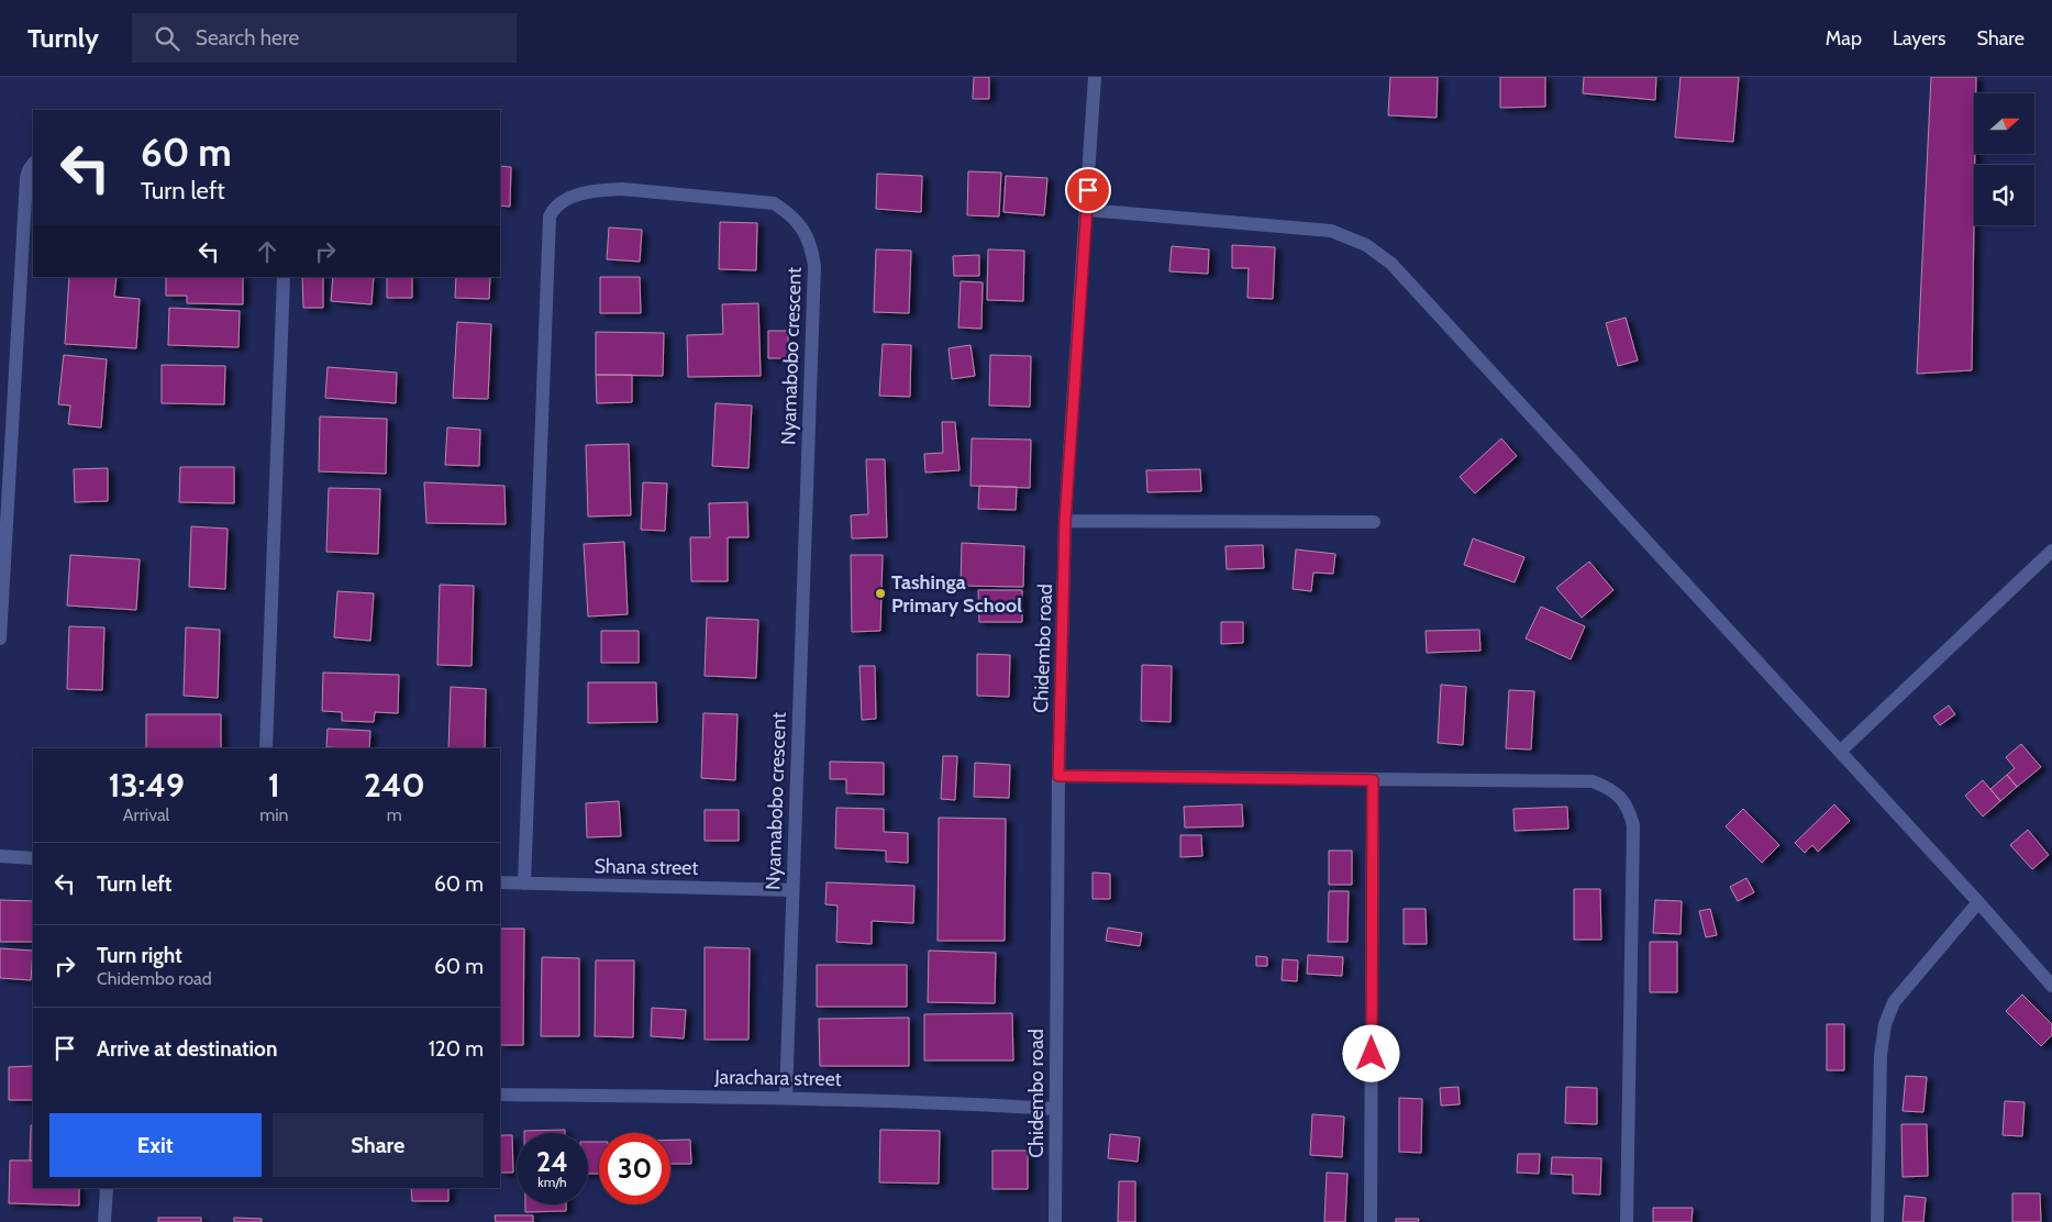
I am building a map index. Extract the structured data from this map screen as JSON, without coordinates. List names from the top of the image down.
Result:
{
  "streets": {
    "street": [
      "Nyamabobo crescent",
      "Chidembo road",
      "Shana street",
      "Jarachara street"
    ]
  },
  "crossings": [
    ["Nyamabobo crescent", "Shana street"],
    ["Nyamabobo crescent", "Jarachara street"],
    ["Chidembo road", "Jarachara street"]
  ],
  "places": ["Tashinga Primary School"],
  "north": "right",
  "page": {
    "header": "Turnly",
    "search": "Search here",
    "nav": ["Map", "Layers", "Share"],
    "turn": ["60 m", "Turn left"],
    "eta": [
      "13:49",
      "Arrival",
      "1",
      "min",
      "240",
      "m"
    ],
    "list": [
      {
        "name": "Turn left",
        "value": "60 m"
      },
      {
        "name": "Turn right",
        "note": "Chidembo road",
        "value": "60 m"
      },
      {
        "name": "Arrive at destination",
        "value": "120 m"
      }
    ],
    "buttons": ["Exit", "Share"],
    "speed": "24 km/h",
    "limit": "30"
  }
}
